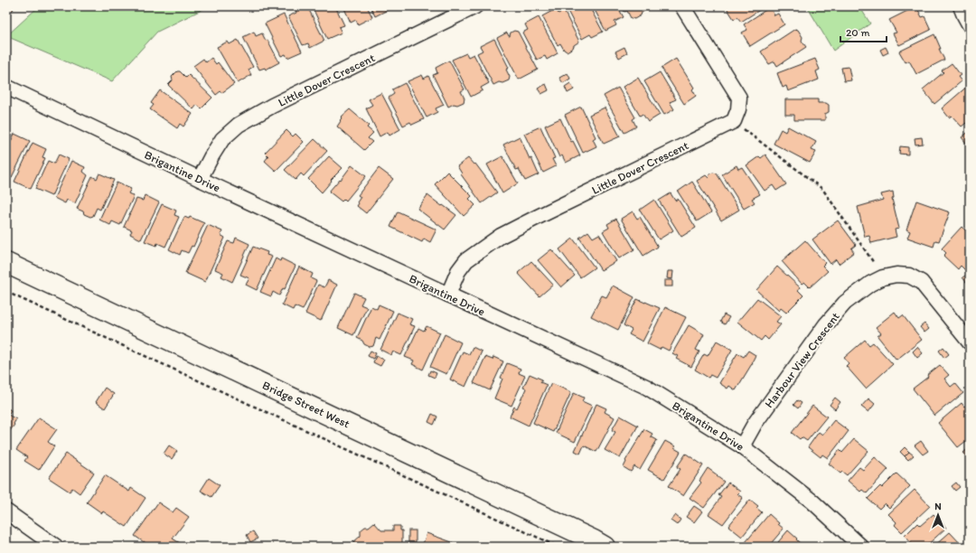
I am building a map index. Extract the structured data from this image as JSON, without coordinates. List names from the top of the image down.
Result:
{
  "streets": {
    "main road": ["Bridge Street West"],
    "street": ["Little Dover Crescent", "Brigantine Drive", "Harbour View Crescent"]
  },
  "crossings": [
    ["Little Dover Crescent", "Brigantine Drive"],
    ["Brigantine Drive", "Harbour View Crescent"]
  ],
  "scale_bar": "20 m",
  "north": "top"
}
